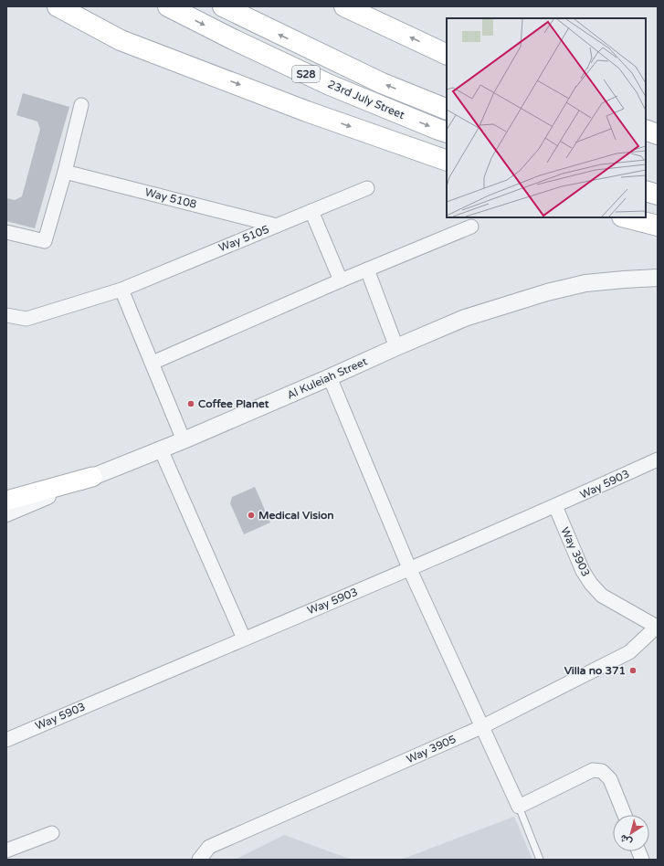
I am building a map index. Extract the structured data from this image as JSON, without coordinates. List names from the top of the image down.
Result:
{
  "streets": {
    "main road": ["S28", "23rd July Street"],
    "street": [
      "Way 5108",
      "Way 5105",
      "Al Kuleiah Street",
      "Way 5903",
      "Way 3903",
      "Way 3905"
    ]
  },
  "crossings": [
    ["Way 5108", "Way 5105"],
    ["Way 5903", "Way 3903"],
    ["Way 3903", "Way 3905"]
  ],
  "places": ["Coffee Planet", "Medical Vision", "Villa no 371"],
  "north": "bottom left"
}
